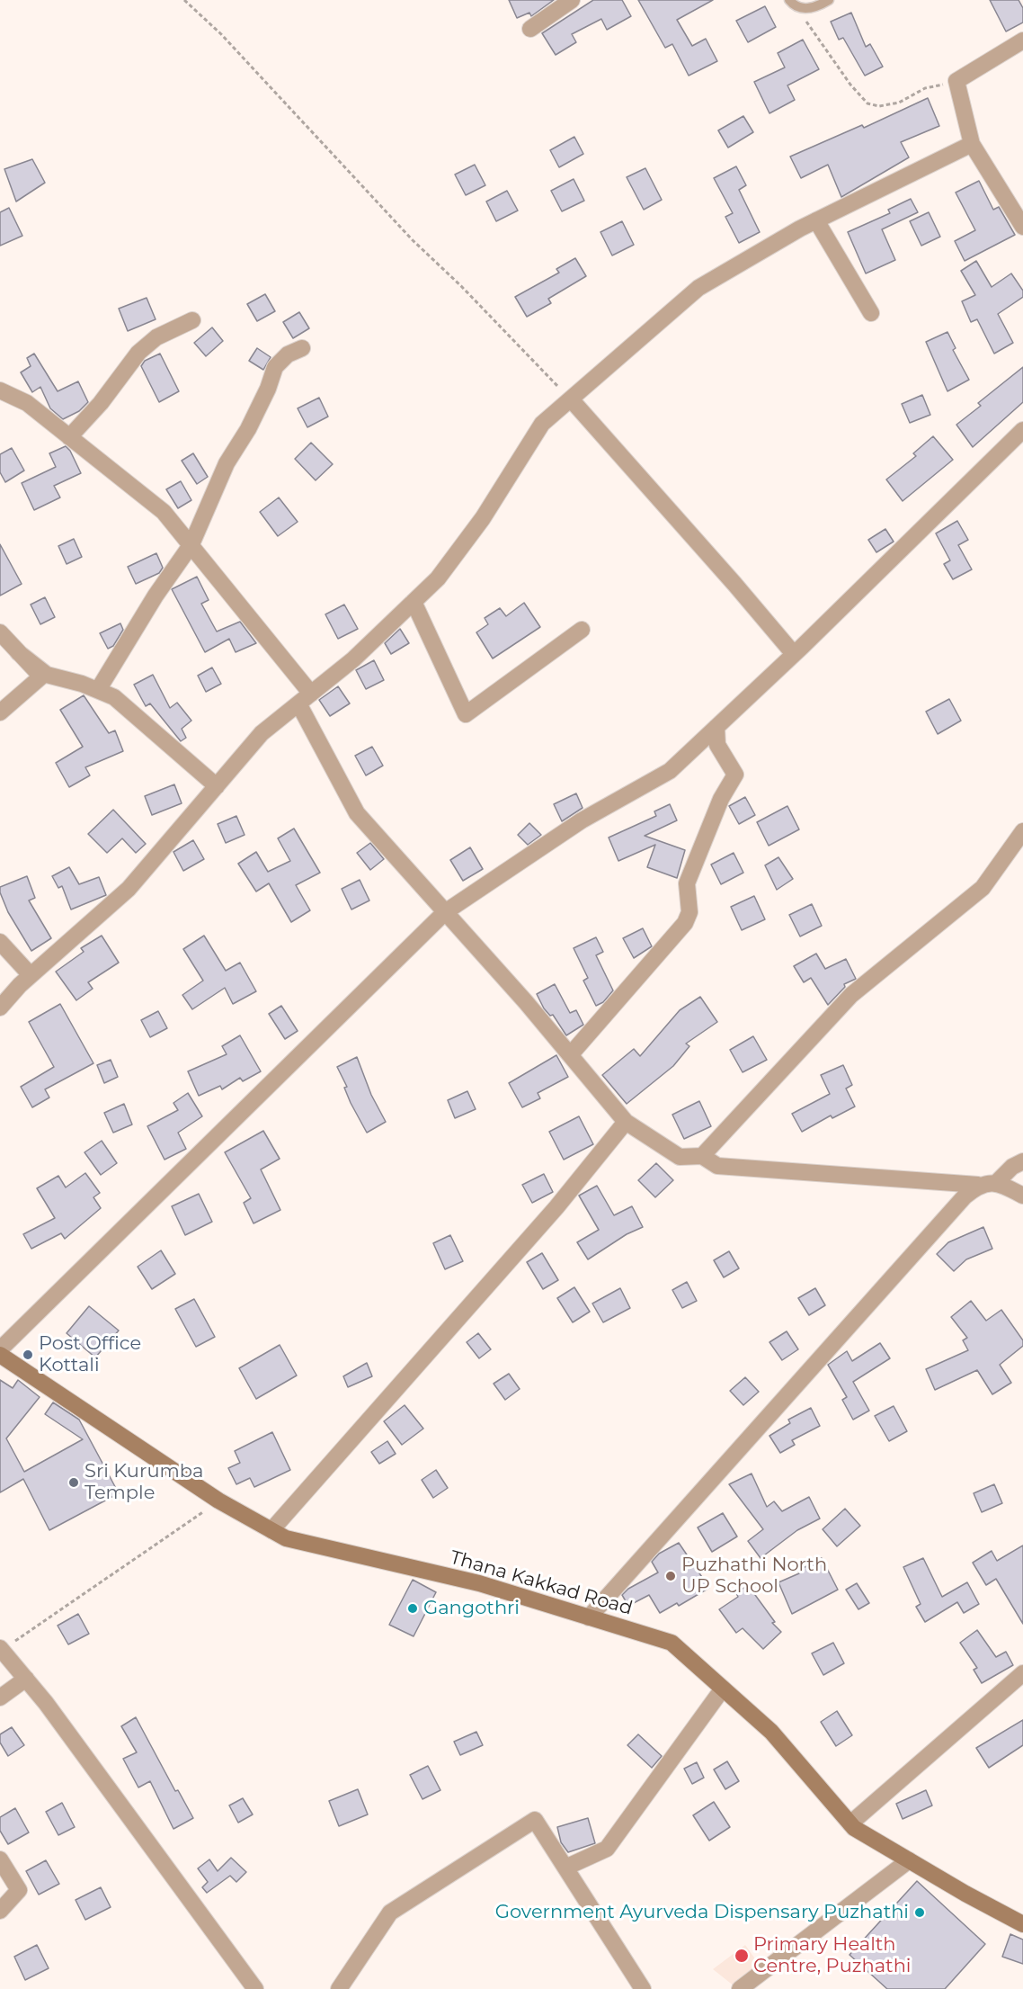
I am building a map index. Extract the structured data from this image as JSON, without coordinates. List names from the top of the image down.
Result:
{
  "streets": {
    "main road": ["Thana Kakkad Road"]
  },
  "places": [
    "Post Office Kottali",
    "Sri Kurumba Temple",
    "Puzhathi North UP School",
    "Gangothri",
    "Government Ayurveda Dispensary Puzhathi",
    "Primary Health Centre, Puzhathi"
  ]
}
